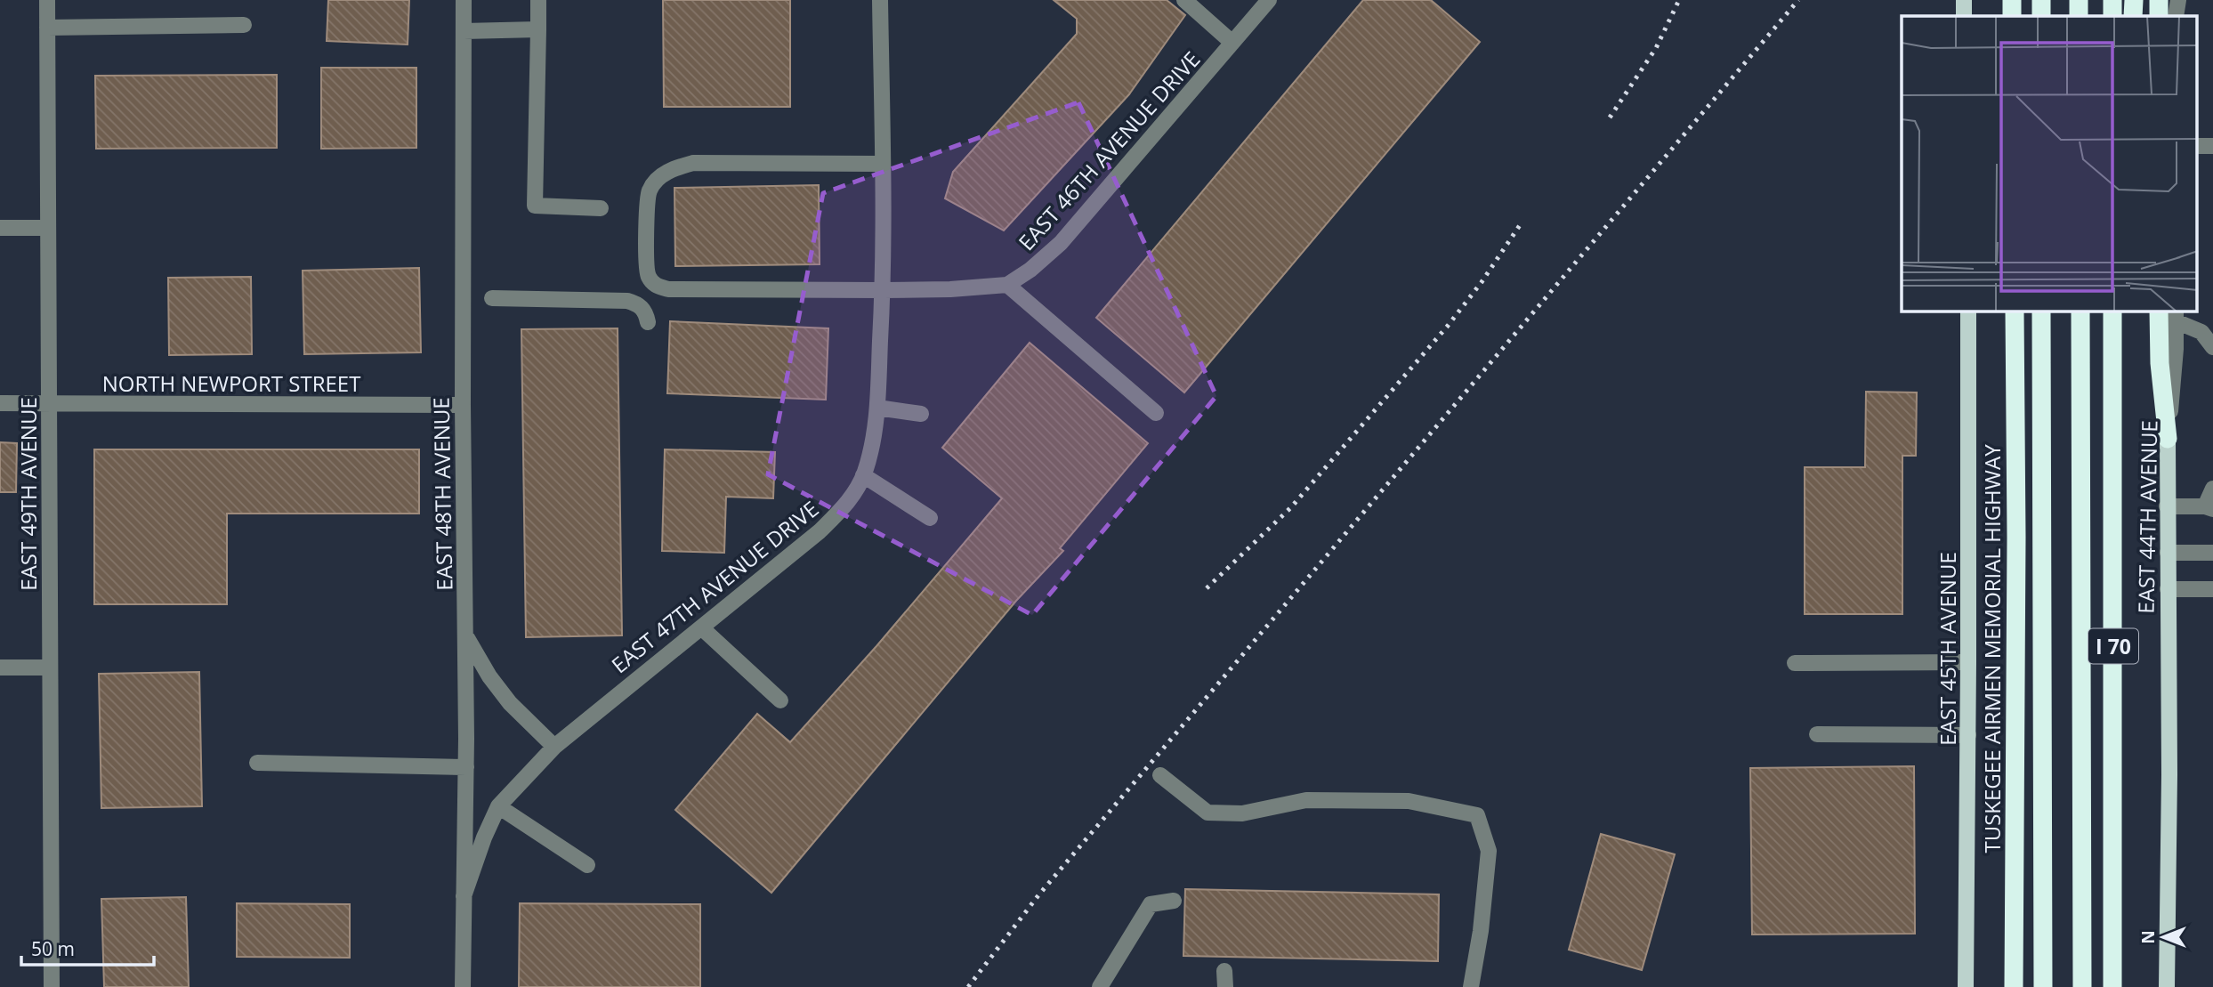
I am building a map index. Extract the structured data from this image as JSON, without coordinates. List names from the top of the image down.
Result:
{
  "streets": {
    "highway": ["I 70", "TUSKEGEE AIRMEN MEMORIAL HIGHWAY"],
    "main road": ["EAST 44TH AVENUE", "EAST 45TH AVENUE"],
    "street": [
      "EAST 46TH AVENUE DRIVE",
      "NORTH NEWPORT STREET",
      "EAST 49TH AVENUE",
      "EAST 48TH AVENUE",
      "EAST 47TH AVENUE DRIVE"
    ]
  },
  "crossings": [
    ["EAST 46TH AVENUE DRIVE", "EAST 47TH AVENUE DRIVE"],
    ["NORTH NEWPORT STREET", "EAST 49TH AVENUE"],
    ["NORTH NEWPORT STREET", "EAST 48TH AVENUE"],
    ["EAST 48TH AVENUE", "EAST 47TH AVENUE DRIVE"]
  ],
  "scale_bar": "50 m",
  "north": "left"
}
